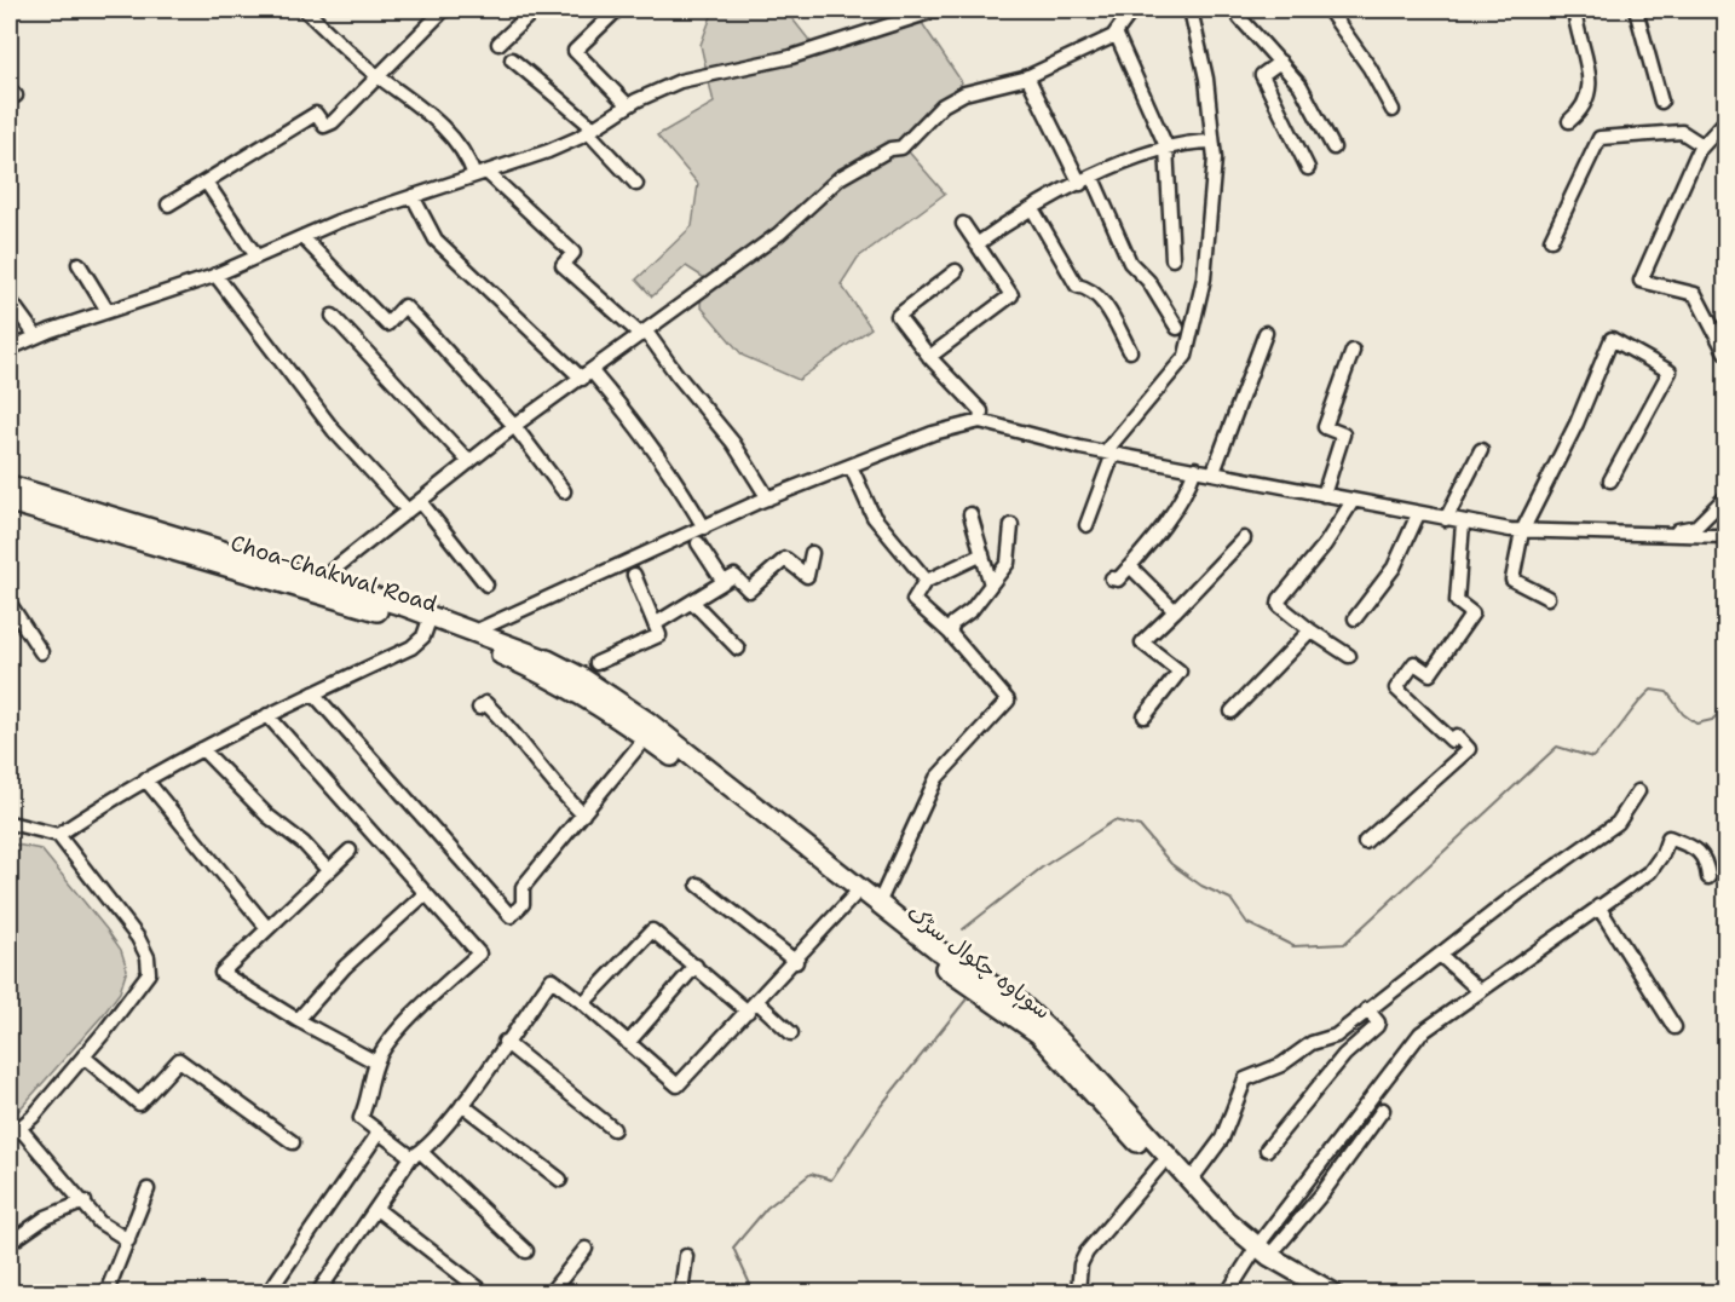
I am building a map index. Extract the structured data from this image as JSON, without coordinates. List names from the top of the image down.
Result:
{
  "streets": {
    "highway": ["Choa-Chakwal Road", "سوہاوہ چکوال سڑک"]
  },
  "crossings": [
    ["Choa-Chakwal Road", "سوہاوہ چکوال سڑک"]
  ]
}
